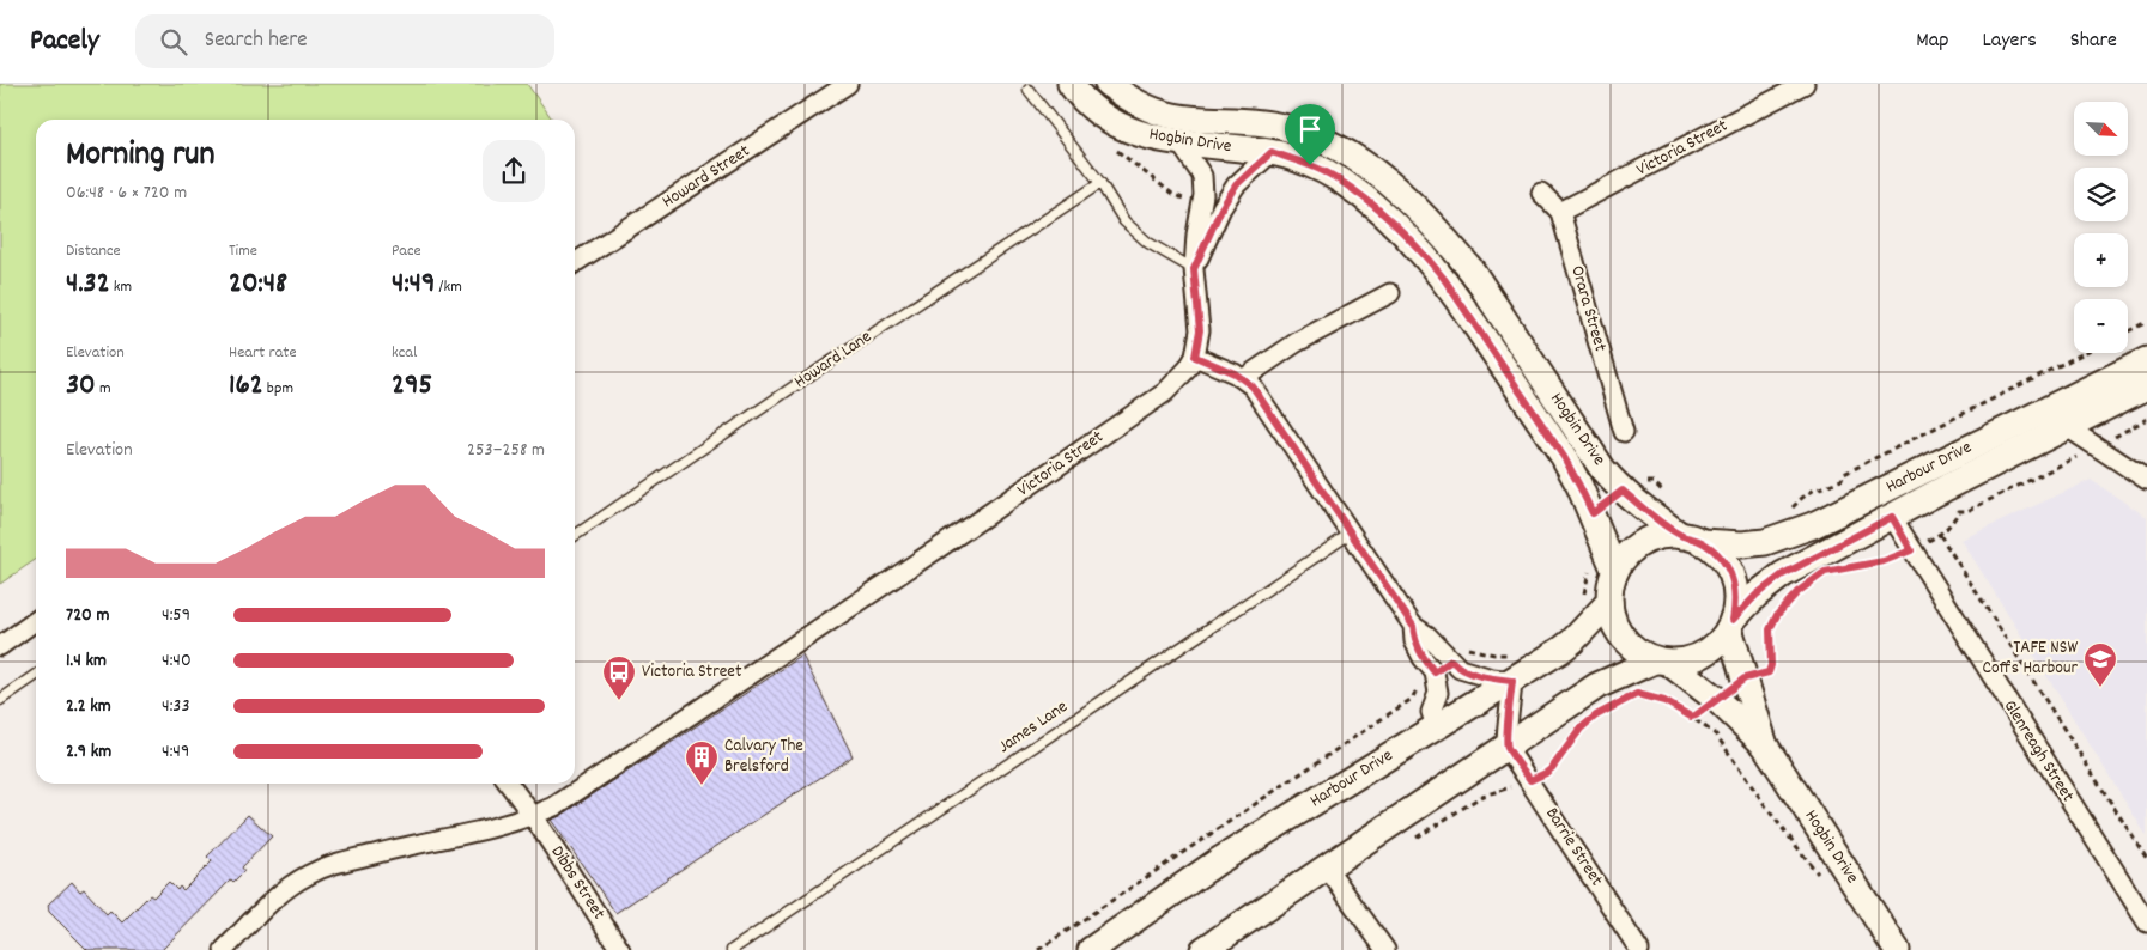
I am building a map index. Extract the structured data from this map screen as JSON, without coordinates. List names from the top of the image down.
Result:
{
  "streets": {
    "main road": ["Hogbin Drive", "Harbour Drive"],
    "street": [
      "Victoria Street",
      "Howard Street",
      "Orara Street",
      "Glenreagh Street",
      "Barrie Street",
      "Dibbs Street"
    ],
    "lane": ["Howard Lane", "James Lane"]
  },
  "crossings": [
    ["Hogbin Drive", "Victoria Street"],
    ["Hogbin Drive", "Harbour Drive"],
    ["Victoria Street", "Orara Street"],
    ["Victoria Street", "Dibbs Street"],
    ["Harbour Drive", "Glenreagh Street"]
  ],
  "places": {
    "school or university": ["TAFE NSW Coffs Harbour"],
    "bus stop": ["Victoria Street"],
    "building": ["Calvary The Brelsford"]
  },
  "north": "bottom right",
  "page": {
    "header": "Pacely",
    "search": "Search here",
    "nav": ["Map", "Layers", "Share"],
    "map_buttons": ["+", "−"],
    "heading": ["Morning run", "06:48 · 6 × 720 m"],
    "stats": [
      ["Distance", "4.32 km"],
      ["Time", "20:48"],
      ["Pace", "4:49 /km"],
      ["Elevation", "30 m"],
      ["Heart rate", "162 bpm"],
      ["kcal", "295"]
    ],
    "chart": ["Elevation", "253–258 m"],
    "list": [
      {
        "name": "720 m",
        "note": "4:59"
      },
      {
        "name": "1.4 km",
        "note": "4:40"
      },
      {
        "name": "2.2 km",
        "note": "4:33"
      },
      {
        "name": "2.9 km",
        "note": "4:49"
      }
    ]
  }
}
